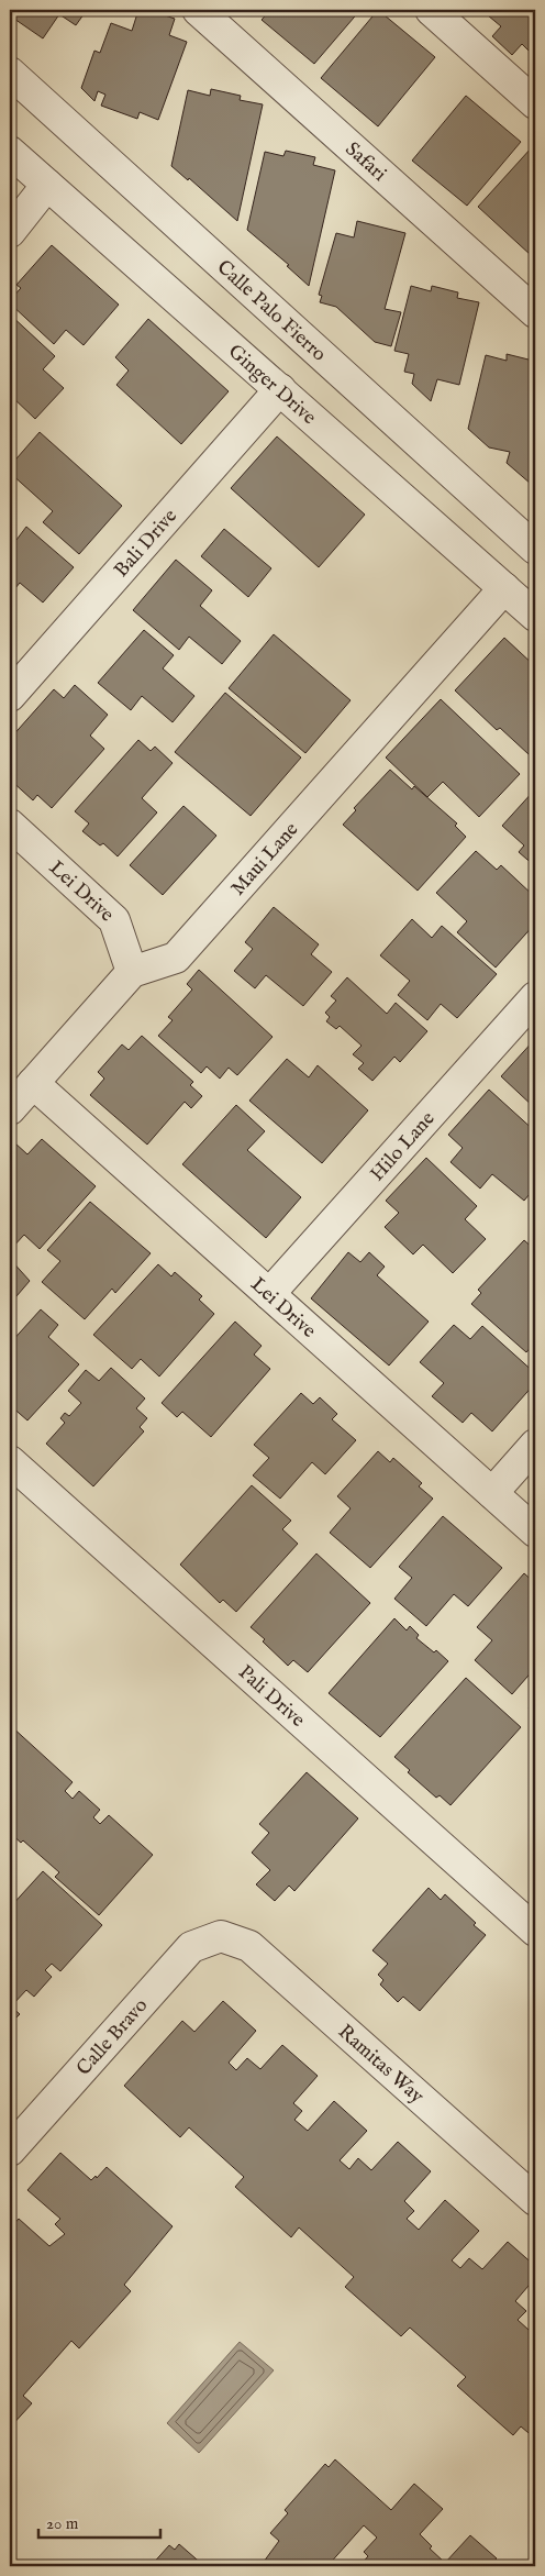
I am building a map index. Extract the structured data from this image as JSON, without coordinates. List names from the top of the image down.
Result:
{
  "streets": {
    "street": [
      "Safari",
      "Calle Palo Fierro",
      "Ginger Drive",
      "Bali Drive",
      "Maui Lane",
      "Lei Drive",
      "Hilo Lane",
      "Pali Drive",
      "Calle Bravo",
      "Ramitas Way"
    ]
  },
  "crossings": [
    ["Ginger Drive", "Bali Drive"],
    ["Ginger Drive", "Maui Lane"],
    ["Maui Lane", "Lei Drive"],
    ["Lei Drive", "Hilo Lane"],
    ["Calle Bravo", "Ramitas Way"]
  ],
  "scale_bar": "20 m"
}
